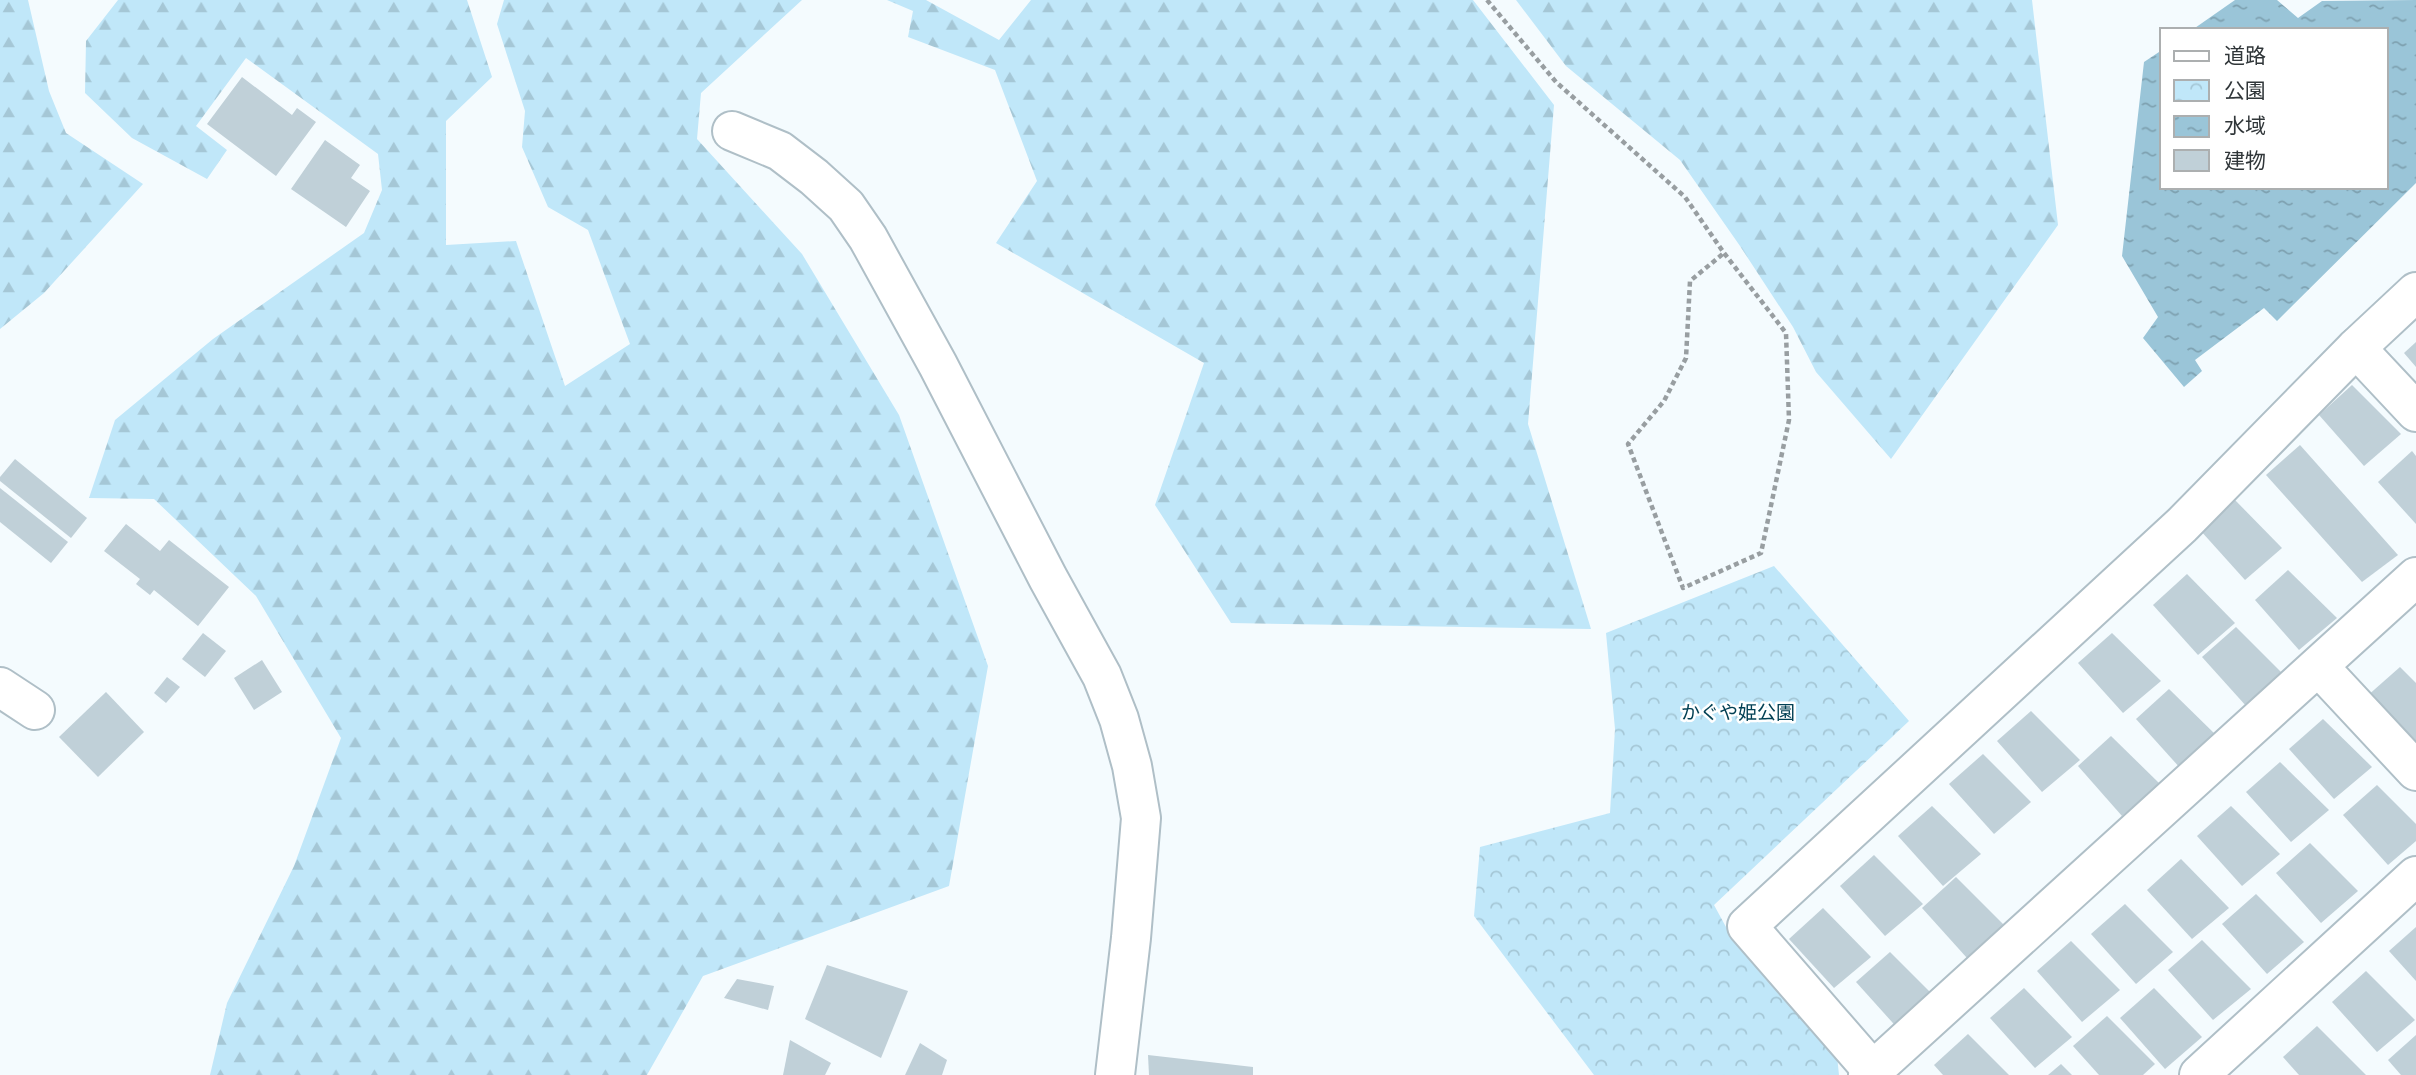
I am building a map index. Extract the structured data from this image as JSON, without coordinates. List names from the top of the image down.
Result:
{
  "parks": ["かぐや姫公園"],
  "legend": [
    "道路",
    "公園",
    "水域",
    "建物"
  ]
}
